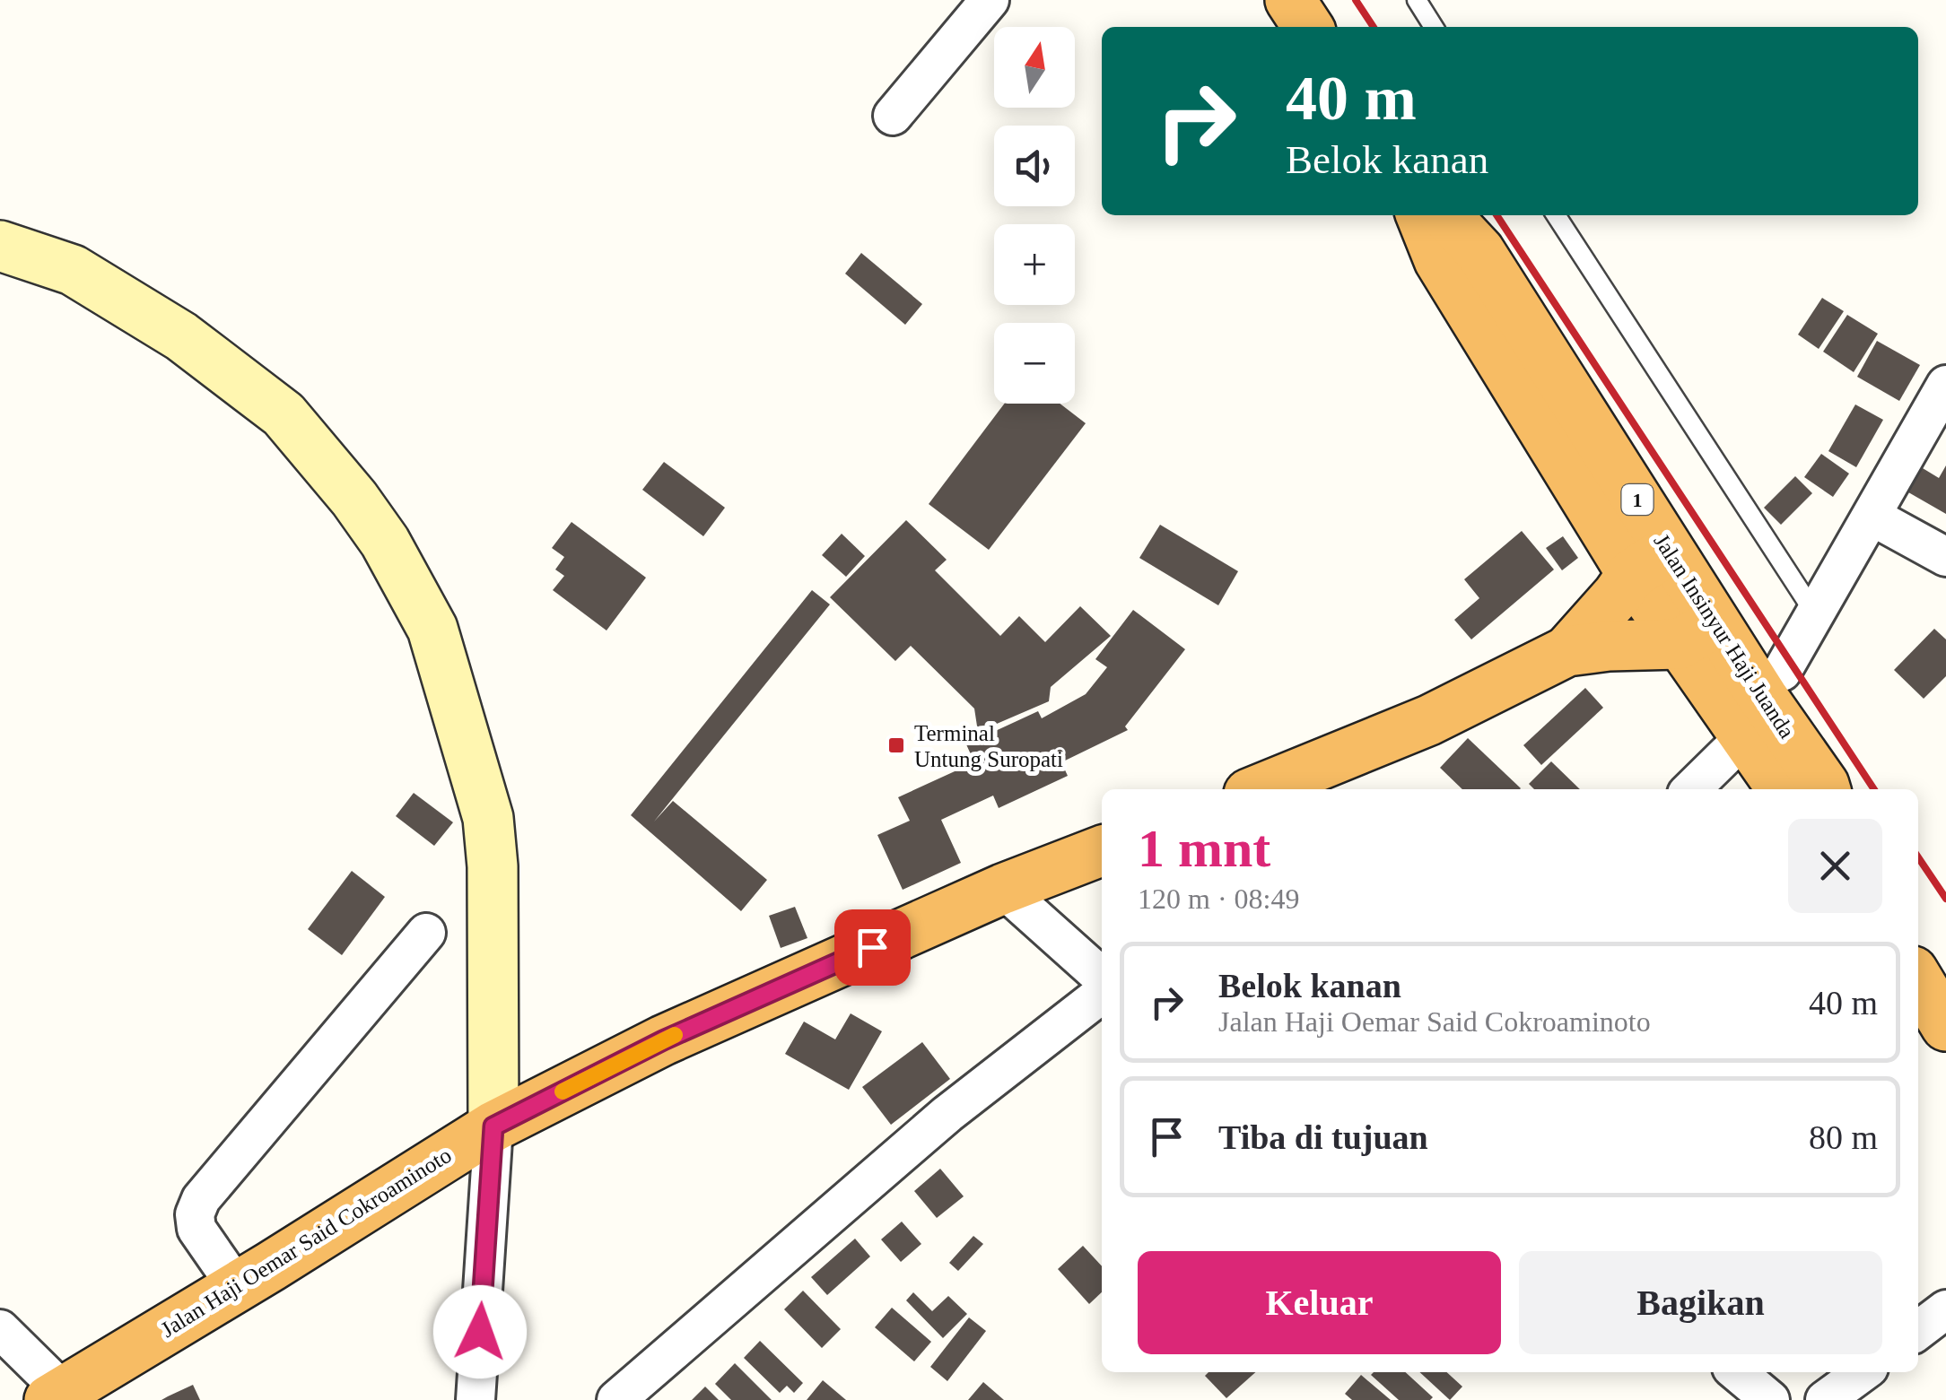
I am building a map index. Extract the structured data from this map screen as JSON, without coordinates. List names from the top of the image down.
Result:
{
  "streets": {
    "highway": ["1", "Jalan Insinyur Haji Juanda", "Jalan Haji Oemar Said Cokroaminoto"]
  },
  "places": {
    "transit": ["Terminal Untung Suropati"]
  },
  "north": "top",
  "page": {
    "map_buttons": ["+", "−"],
    "turn": ["40 m", "Belok kanan"],
    "heading": ["1 mnt", "120 m · 08:49"],
    "list": [
      {
        "name": "Belok kanan",
        "note": "Jalan Haji Oemar Said Cokroaminoto",
        "value": "40 m"
      },
      {
        "name": "Tiba di tujuan",
        "value": "80 m"
      }
    ],
    "buttons": ["Keluar", "Bagikan"]
  }
}
